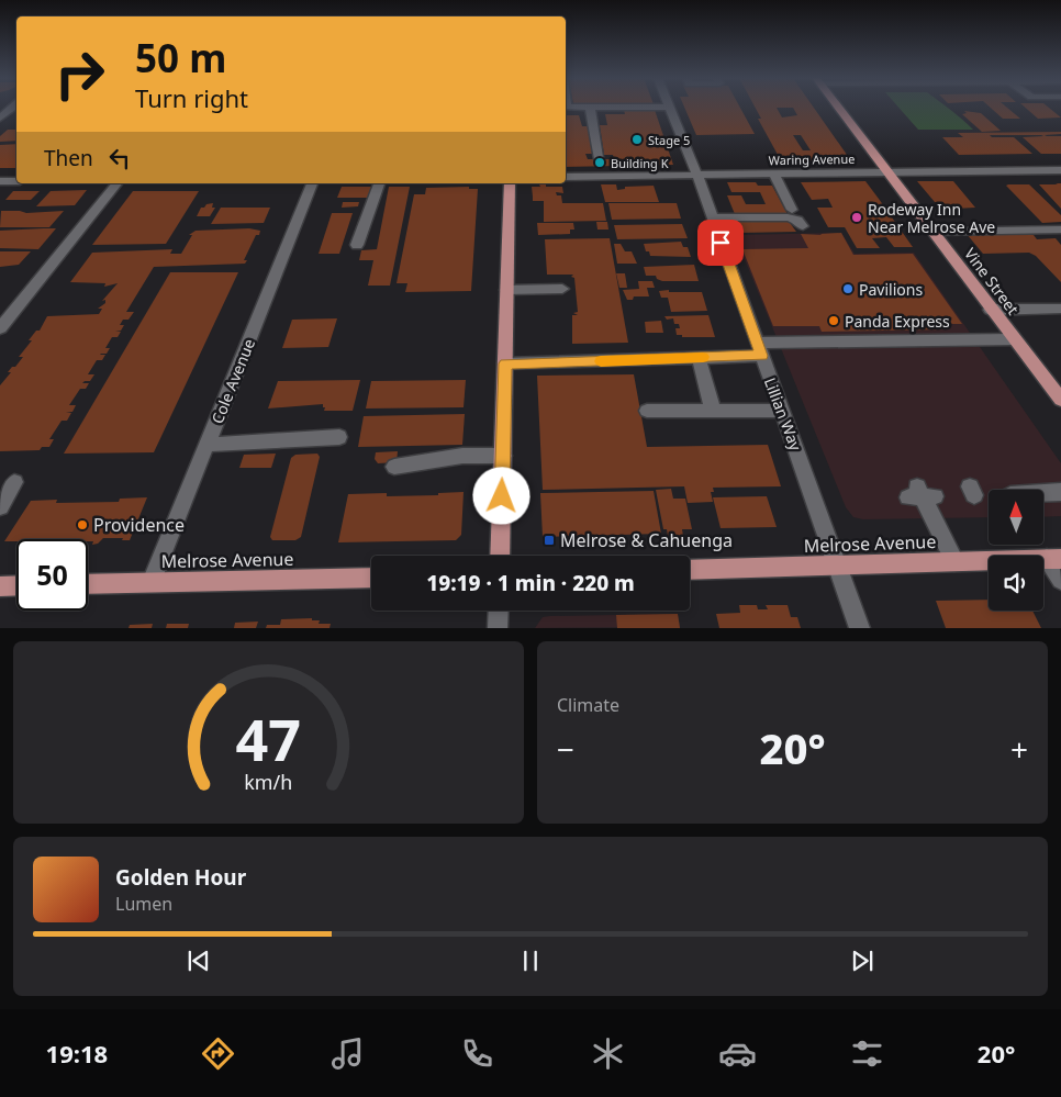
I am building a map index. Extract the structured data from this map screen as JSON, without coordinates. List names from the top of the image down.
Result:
{
  "streets": {
    "main road": ["Vine Street", "Melrose Avenue"],
    "street": ["Waring Avenue", "Cole Avenue", "Lillian Way"]
  },
  "crossings": [
    ["Waring Avenue", "Vine Street"],
    ["Waring Avenue", "Lillian Way"],
    ["Cole Avenue", "Melrose Avenue"],
    ["Lillian Way", "Melrose Avenue"]
  ],
  "places": {
    "other": [
      "Stage 5",
      "Building K",
      "Rodeway Inn Near Melrose Ave",
      "Pavilions",
      "Panda Express",
      "Providence"
    ],
    "transit": ["Melrose & Cahuenga"]
  },
  "north": "top",
  "page": {
    "turn": ["50 m", "Turn right"],
    "then": "Then",
    "limit": "50",
    "trip": "19:19 · 1 min · 220 m",
    "tile": "Climate",
    "heat": ["−", "20°", "+"],
    "song": ["Golden Hour", "Lumen"],
    "tabs": ["19:18", "20°"],
    "gauge": ["47", "km/h"]
  }
}
